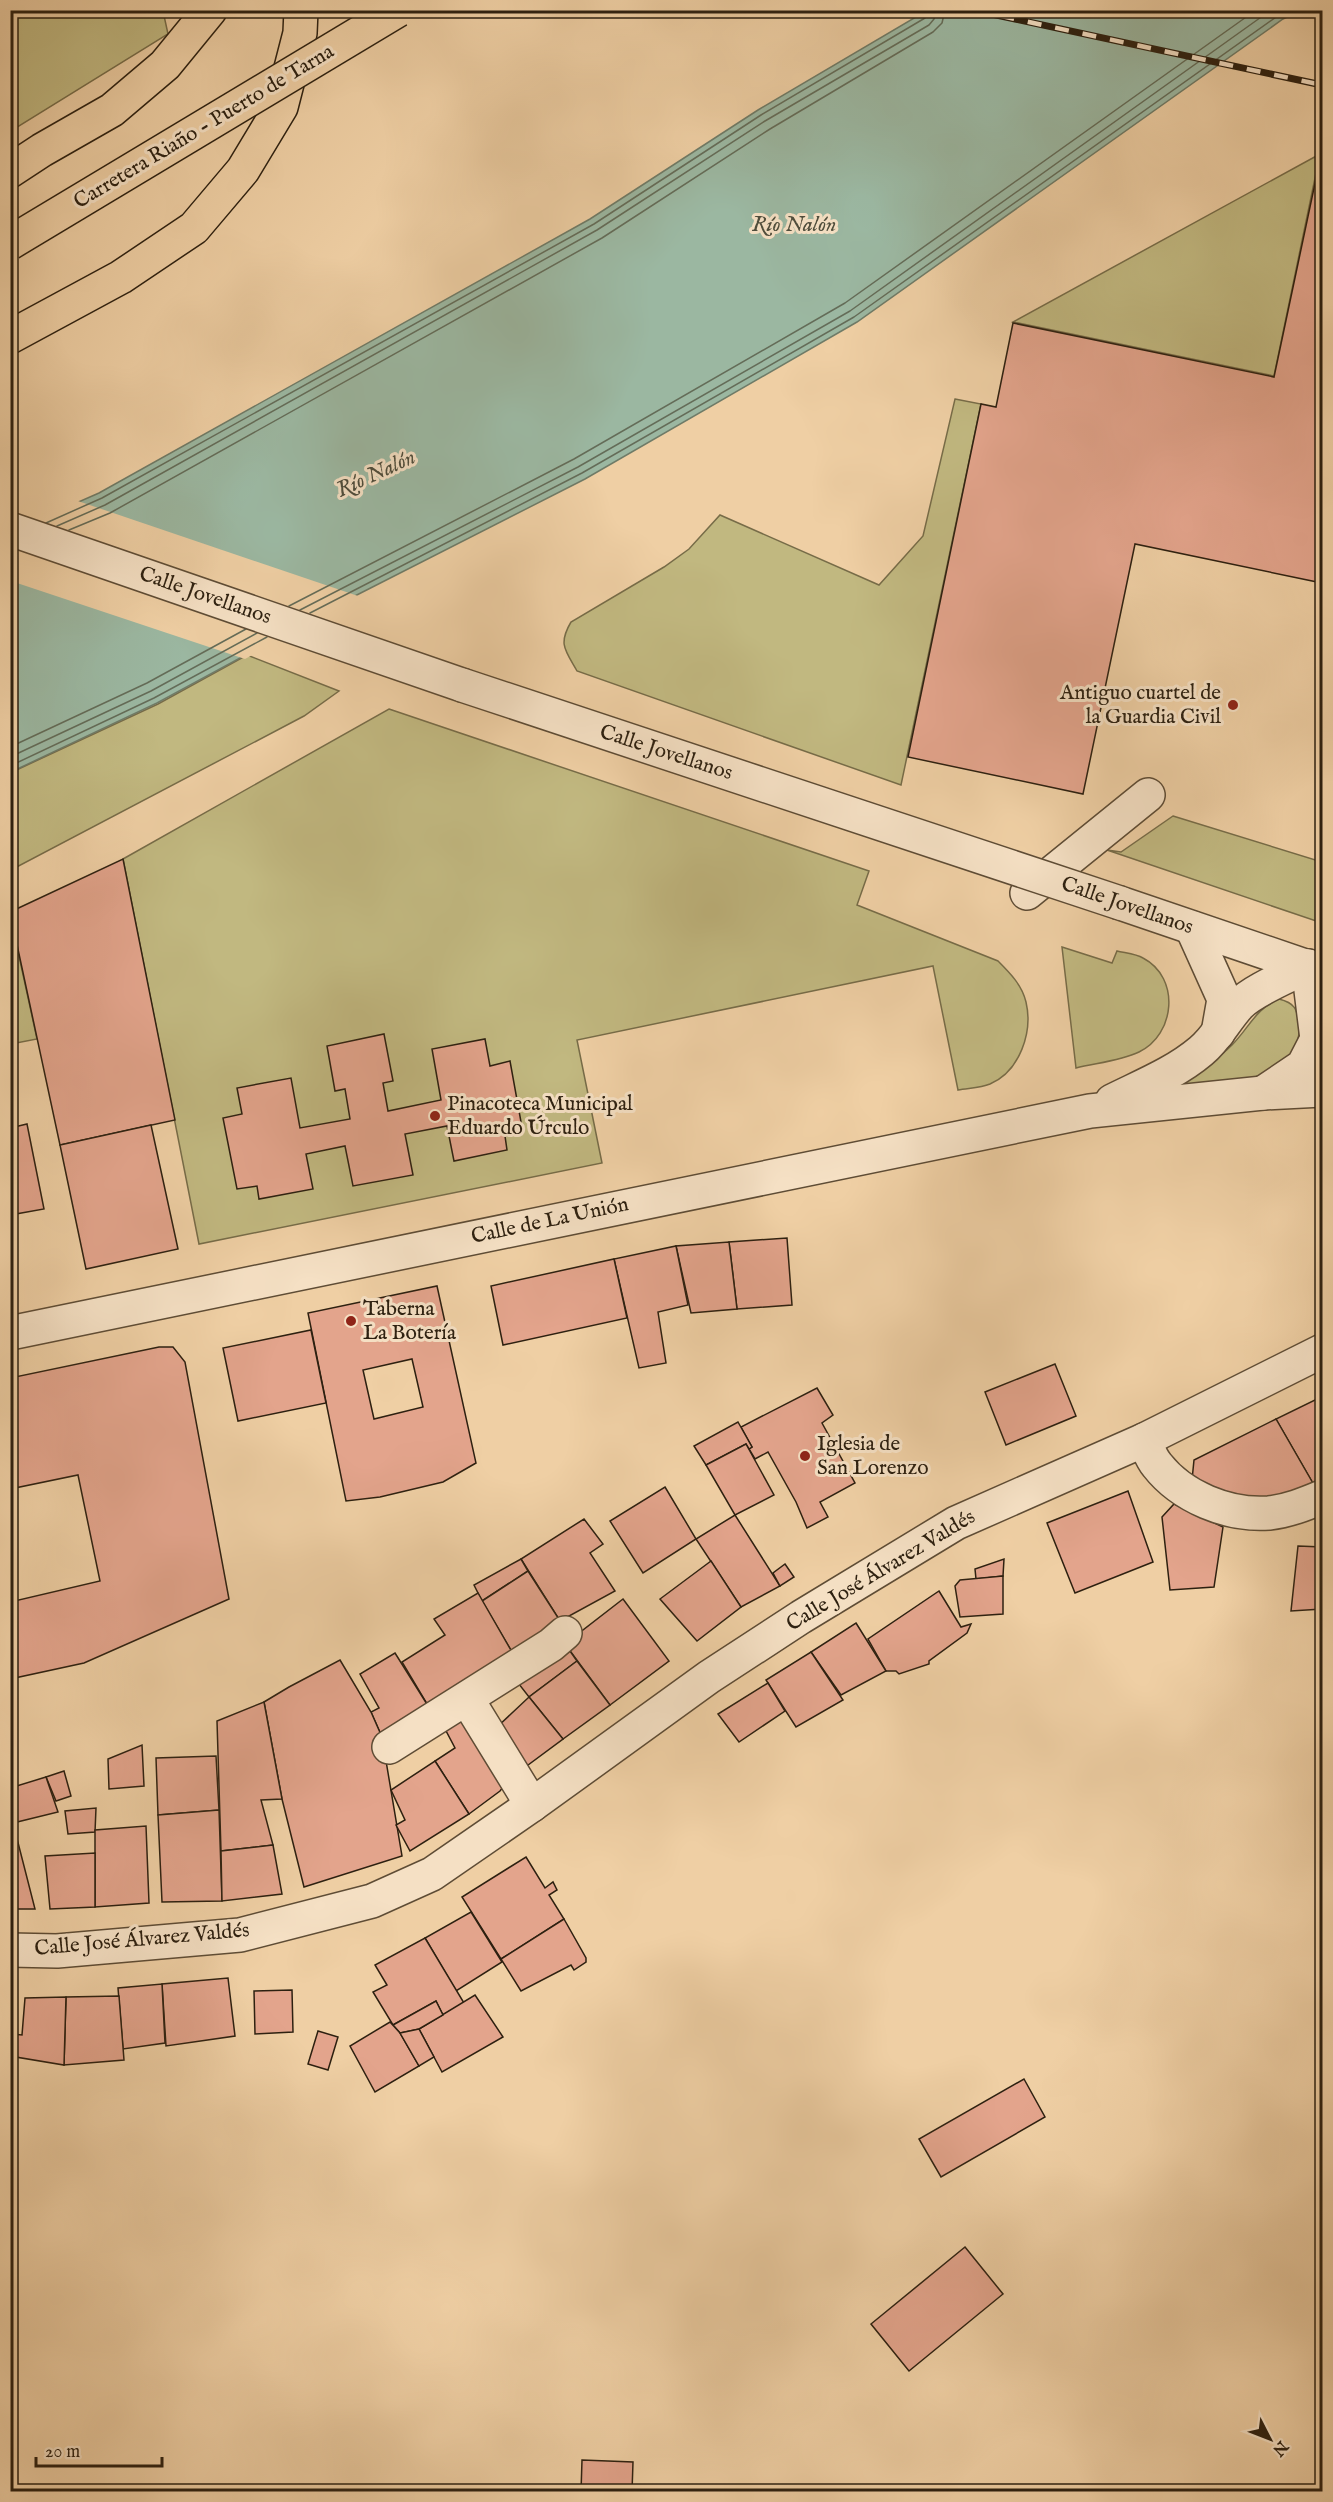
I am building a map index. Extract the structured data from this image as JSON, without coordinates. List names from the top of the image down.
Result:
{
  "streets": {
    "main road": ["Carretera Riaño - Puerto de Tarna"],
    "street": ["Calle Jovellanos", "Calle de La Unión", "Calle José Álvarez Valdés"]
  },
  "crossings": [
    ["Calle Jovellanos", "Calle de La Unión"]
  ],
  "water": ["Río Nalón"],
  "places": [
    "Antiguo cuartel de la Guardia Civil",
    "Pinacoteca Municipal Eduardo Úrculo",
    "Taberna La Botería",
    "Iglesia de San Lorenzo"
  ],
  "scale_bar": "20 m",
  "north": "bottom right"
}
